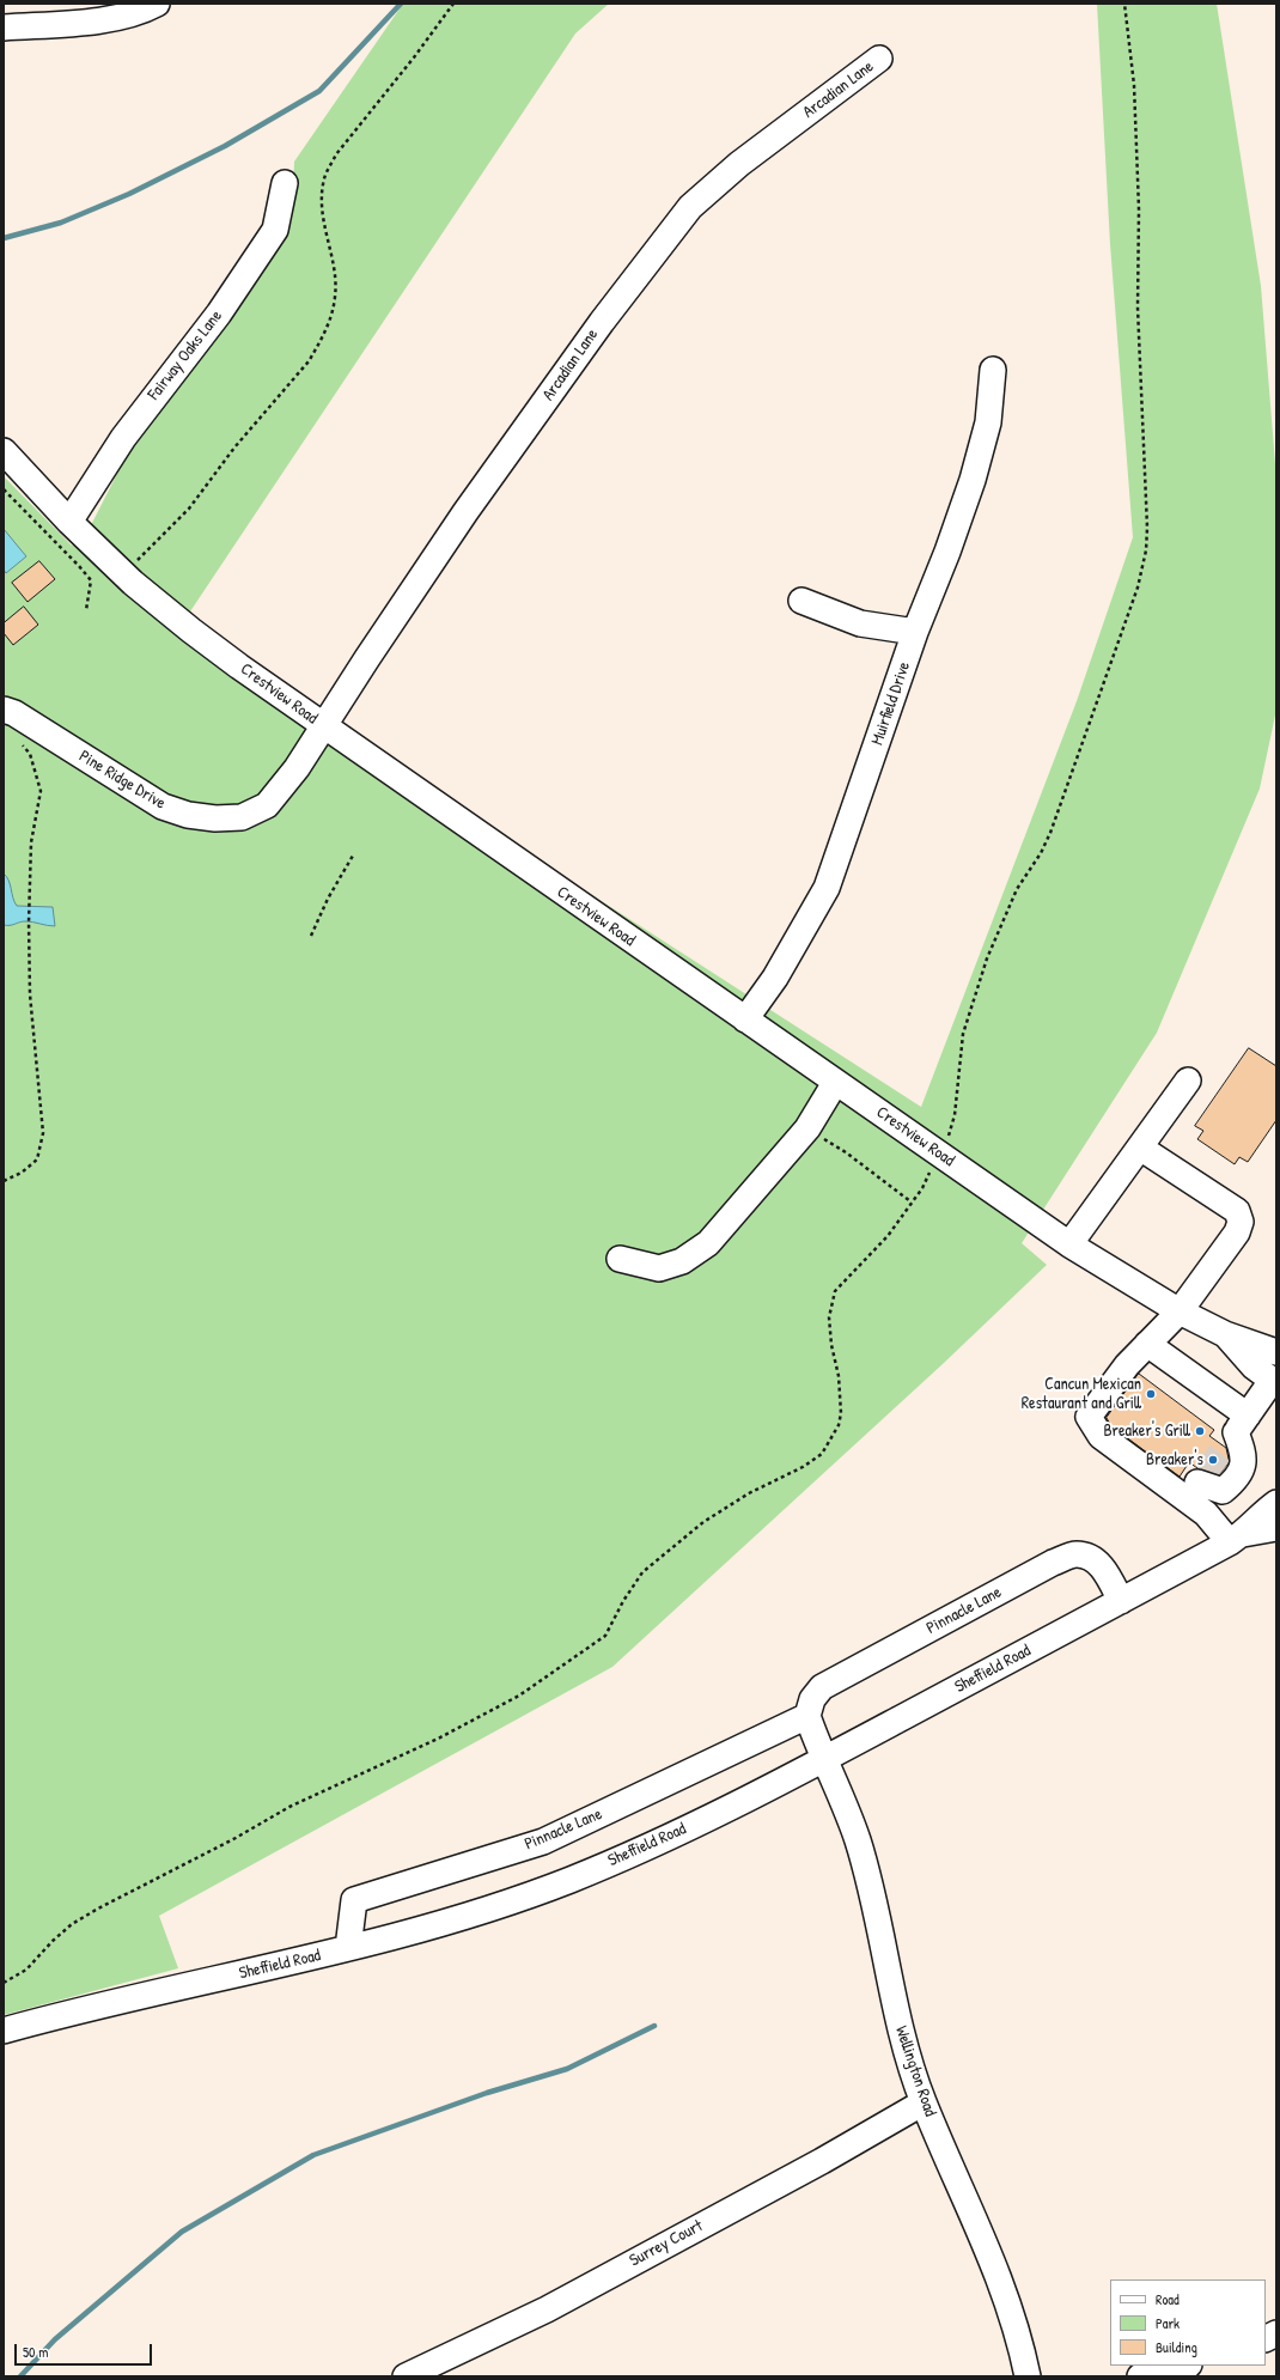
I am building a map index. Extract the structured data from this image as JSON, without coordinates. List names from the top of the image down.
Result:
{
  "streets": {
    "street": [
      "Arcadian Lane",
      "Fairway Oaks Lane",
      "Crestview Road",
      "Muirfield Drive",
      "Pine Ridge Drive",
      "Pinnacle Lane",
      "Sheffield Road",
      "Wellington Road",
      "Surrey Court"
    ]
  },
  "crossings": [
    ["Arcadian Lane", "Crestview Road"],
    ["Arcadian Lane", "Pine Ridge Drive"],
    ["Fairway Oaks Lane", "Crestview Road"],
    ["Crestview Road", "Muirfield Drive"],
    ["Crestview Road", "Pine Ridge Drive"],
    ["Pinnacle Lane", "Sheffield Road"],
    ["Sheffield Road", "Wellington Road"],
    ["Wellington Road", "Surrey Court"]
  ],
  "places": ["Cancun Mexican Restaurant and Grill", "Breaker's Grill", "Breaker's"],
  "legend": ["Road", "Park", "Building"],
  "scale_bar": "50 m"
}
